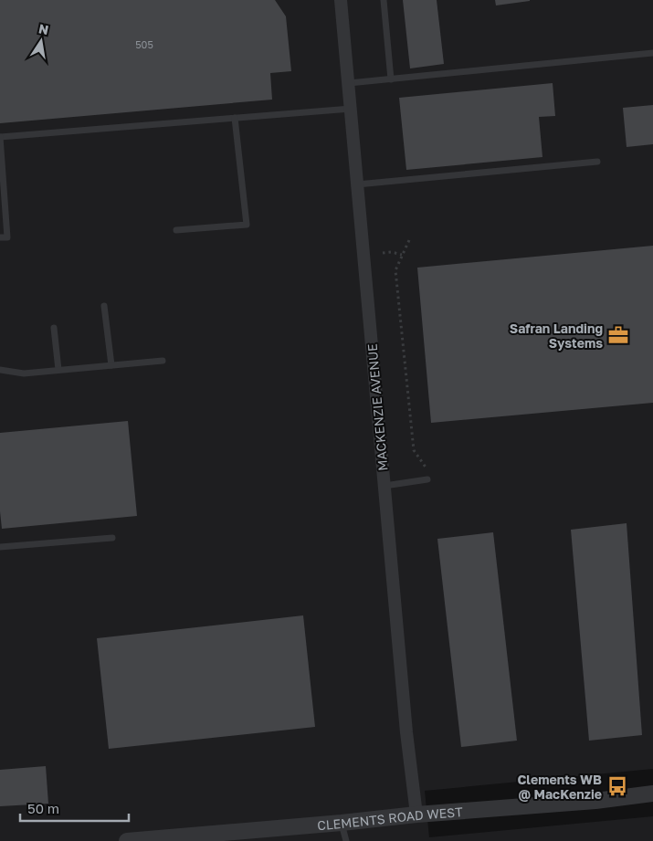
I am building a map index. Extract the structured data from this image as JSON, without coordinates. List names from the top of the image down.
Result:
{
  "streets": {
    "street": ["MACKENZIE AVENUE", "CLEMENTS ROAD WEST"]
  },
  "crossings": [
    ["MACKENZIE AVENUE", "CLEMENTS ROAD WEST"]
  ],
  "places": {
    "office": ["Safran Landing Systems"],
    "bus stop": ["Clements WB @ MacKenzie"]
  },
  "house_numbers": ["505"],
  "scale_bar": "50 m",
  "north": "top"
}
